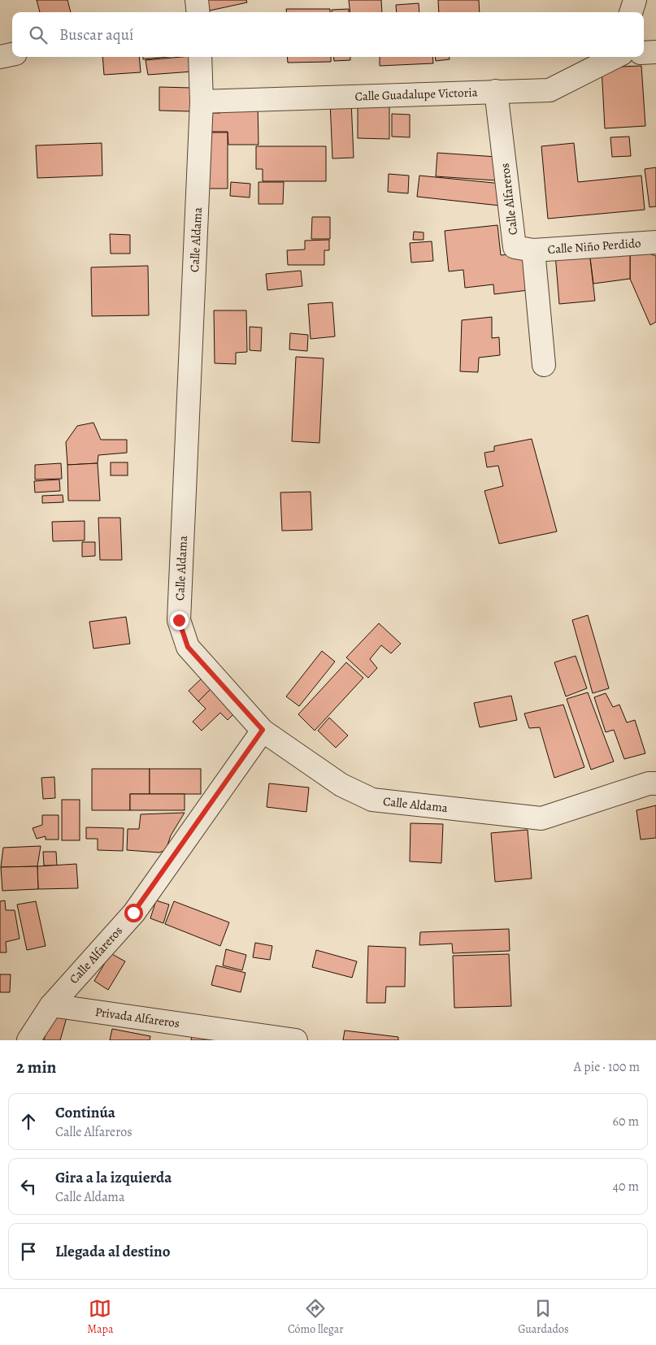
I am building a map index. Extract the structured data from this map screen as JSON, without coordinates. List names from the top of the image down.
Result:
{
  "streets": {
    "street": [
      "Calle Guadalupe Victoria",
      "Calle Alfareros",
      "Calle Aldama",
      "Calle Niño Perdido",
      "Privada Alfareros"
    ]
  },
  "crossings": [
    ["Calle Guadalupe Victoria", "Calle Alfareros"],
    ["Calle Guadalupe Victoria", "Calle Aldama"],
    ["Calle Alfareros", "Calle Aldama"],
    ["Calle Alfareros", "Calle Niño Perdido"],
    ["Calle Alfareros", "Privada Alfareros"]
  ],
  "page": {
    "search": "Buscar aquí",
    "heading": ["2 min", "A pie · 100 m"],
    "list": [
      ["Continúa", "Calle Alfareros", "60 m"],
      ["Gira a la izquierda", "Calle Aldama", "40 m"],
      "Llegada al destino"
    ],
    "nav": ["Mapa", "Cómo llegar", "Guardados"]
  }
}
